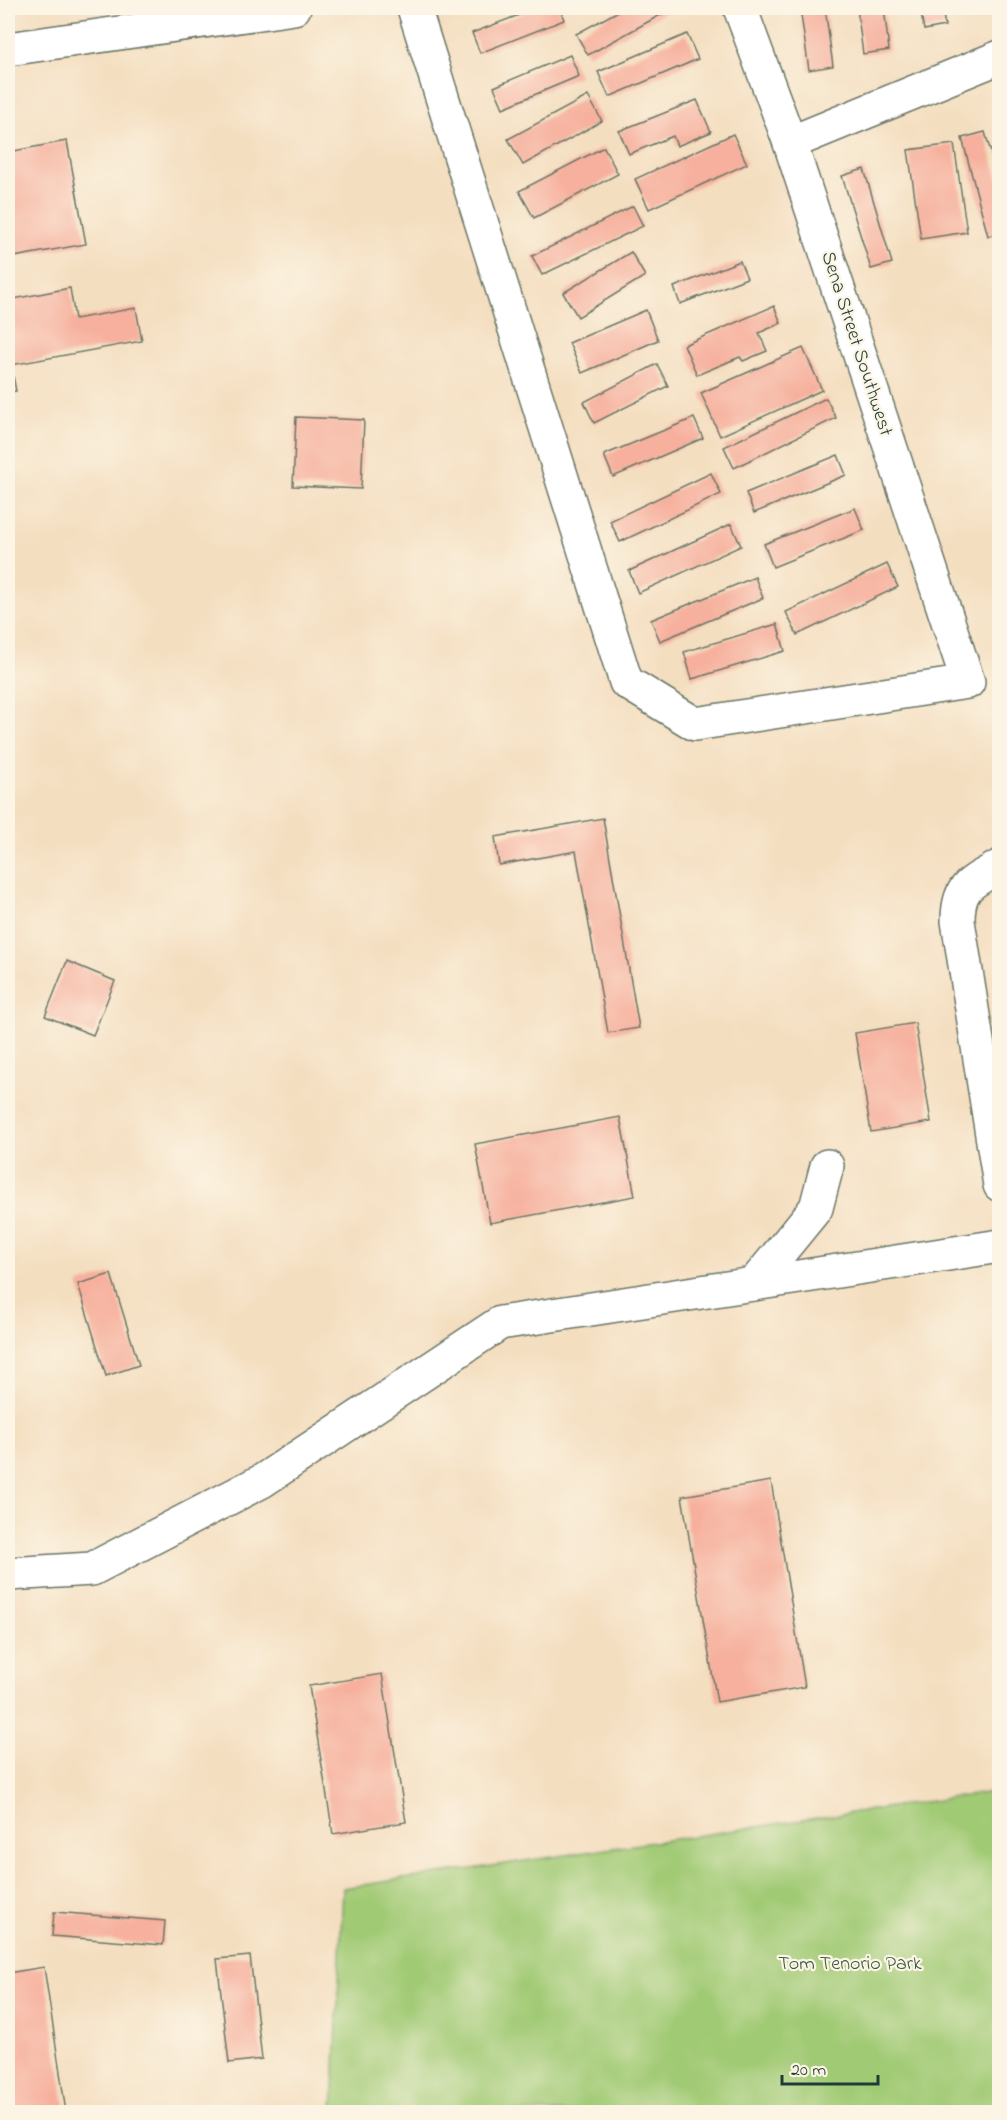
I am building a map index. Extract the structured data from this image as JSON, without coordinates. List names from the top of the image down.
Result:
{
  "streets": {
    "street": ["Sena Street Southwest"]
  },
  "parks": ["Tom Tenorio Park"],
  "scale_bar": "20 m"
}
